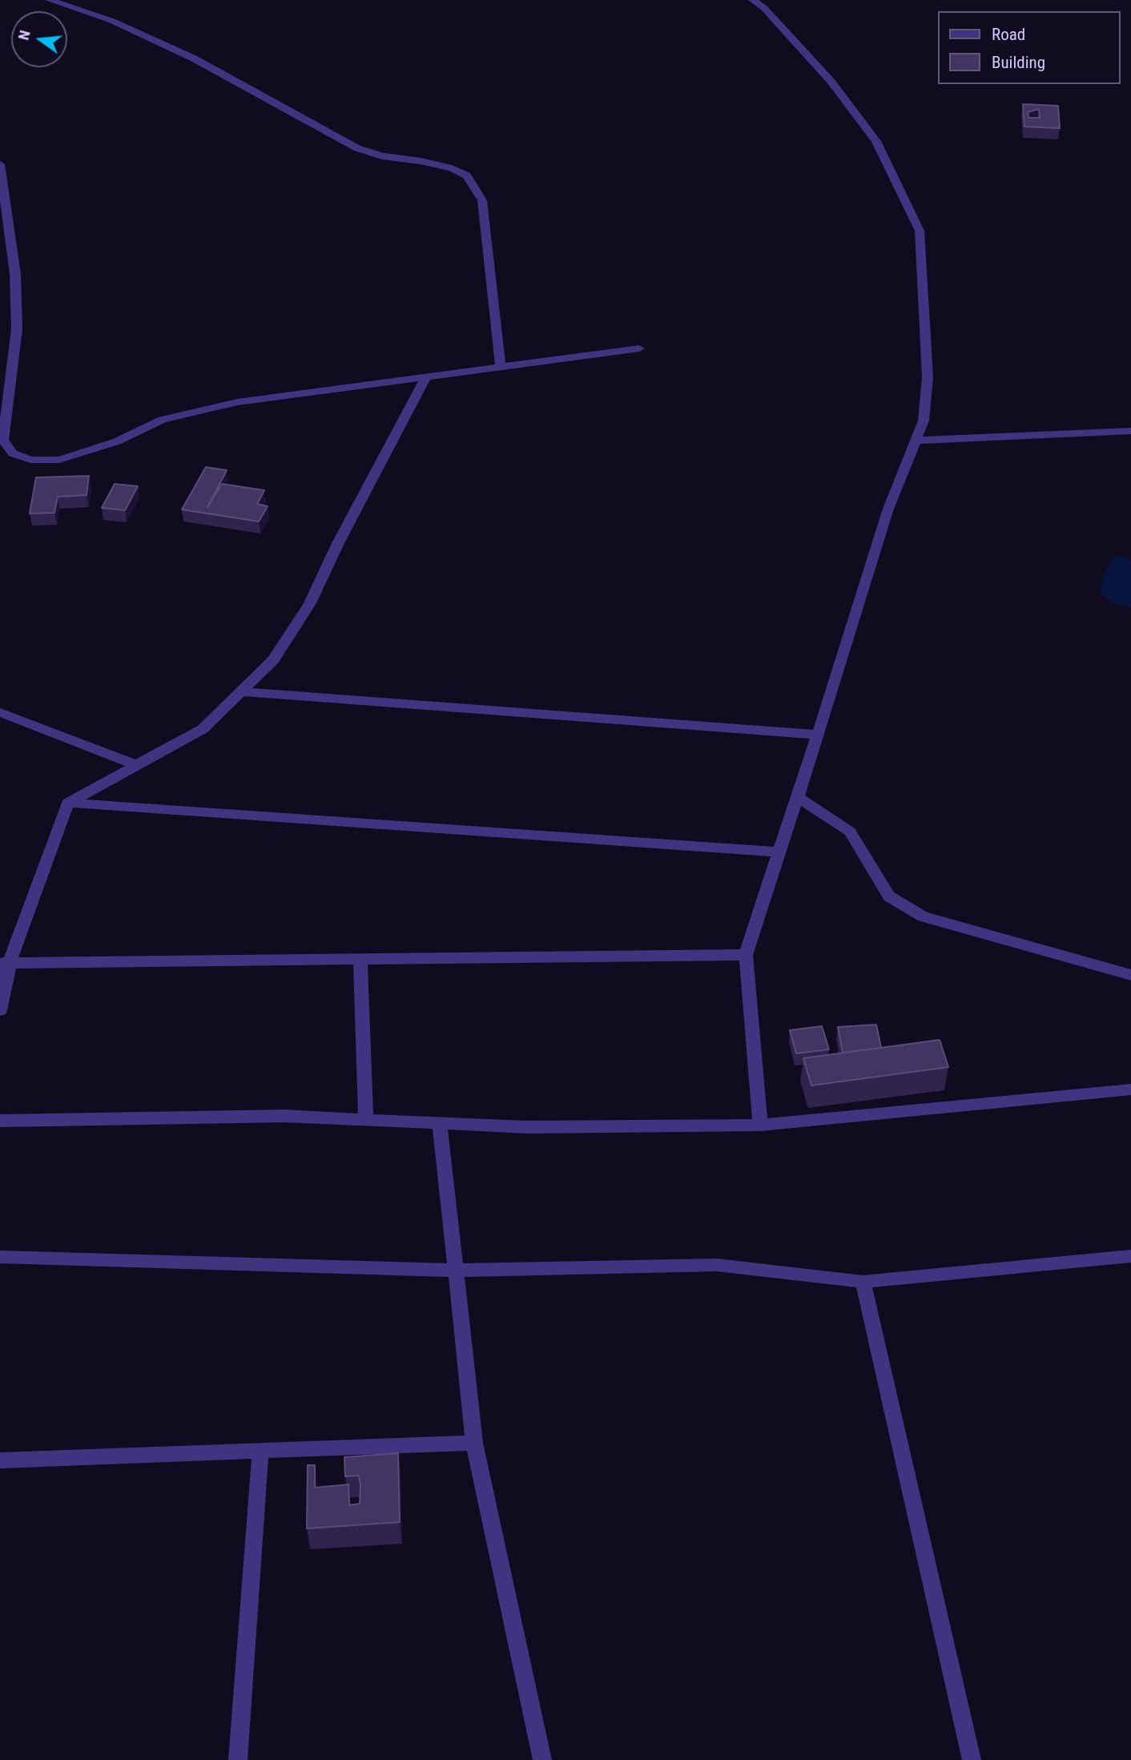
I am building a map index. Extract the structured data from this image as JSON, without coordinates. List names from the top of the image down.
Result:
{
  "legend": ["Road", "Building"],
  "north": "left"
}
